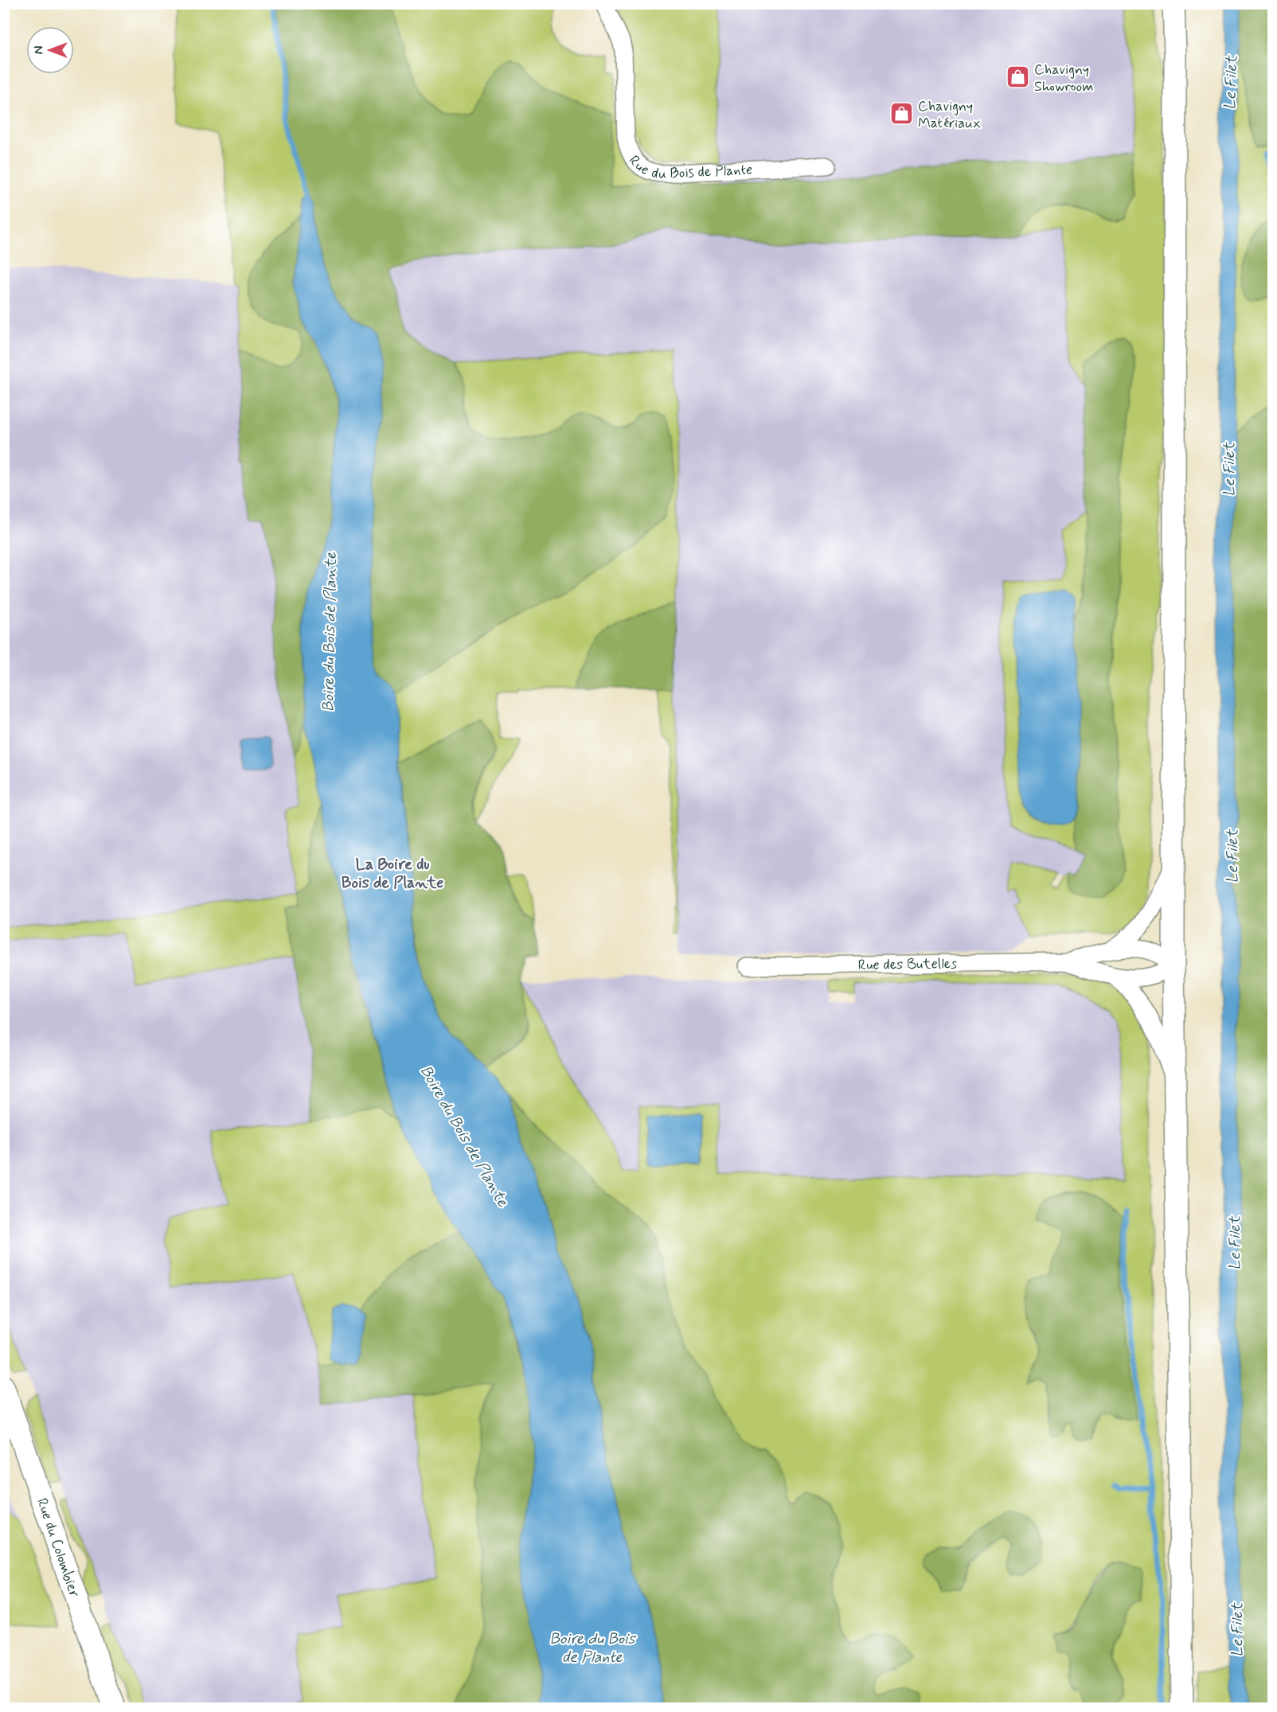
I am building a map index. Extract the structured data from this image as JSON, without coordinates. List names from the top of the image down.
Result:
{
  "streets": {
    "main road": ["Rue du Colombier"],
    "street": ["Rue du Bois de Plante", "Rue des Butelles"]
  },
  "districts": ["La Boire du Bois de Plante"],
  "water": ["Le Filet", "Boire du Bois de Plante"],
  "places": {
    "shop": ["Chavigny Showroom", "Chavigny Matériaux"]
  },
  "north": "left"
}
